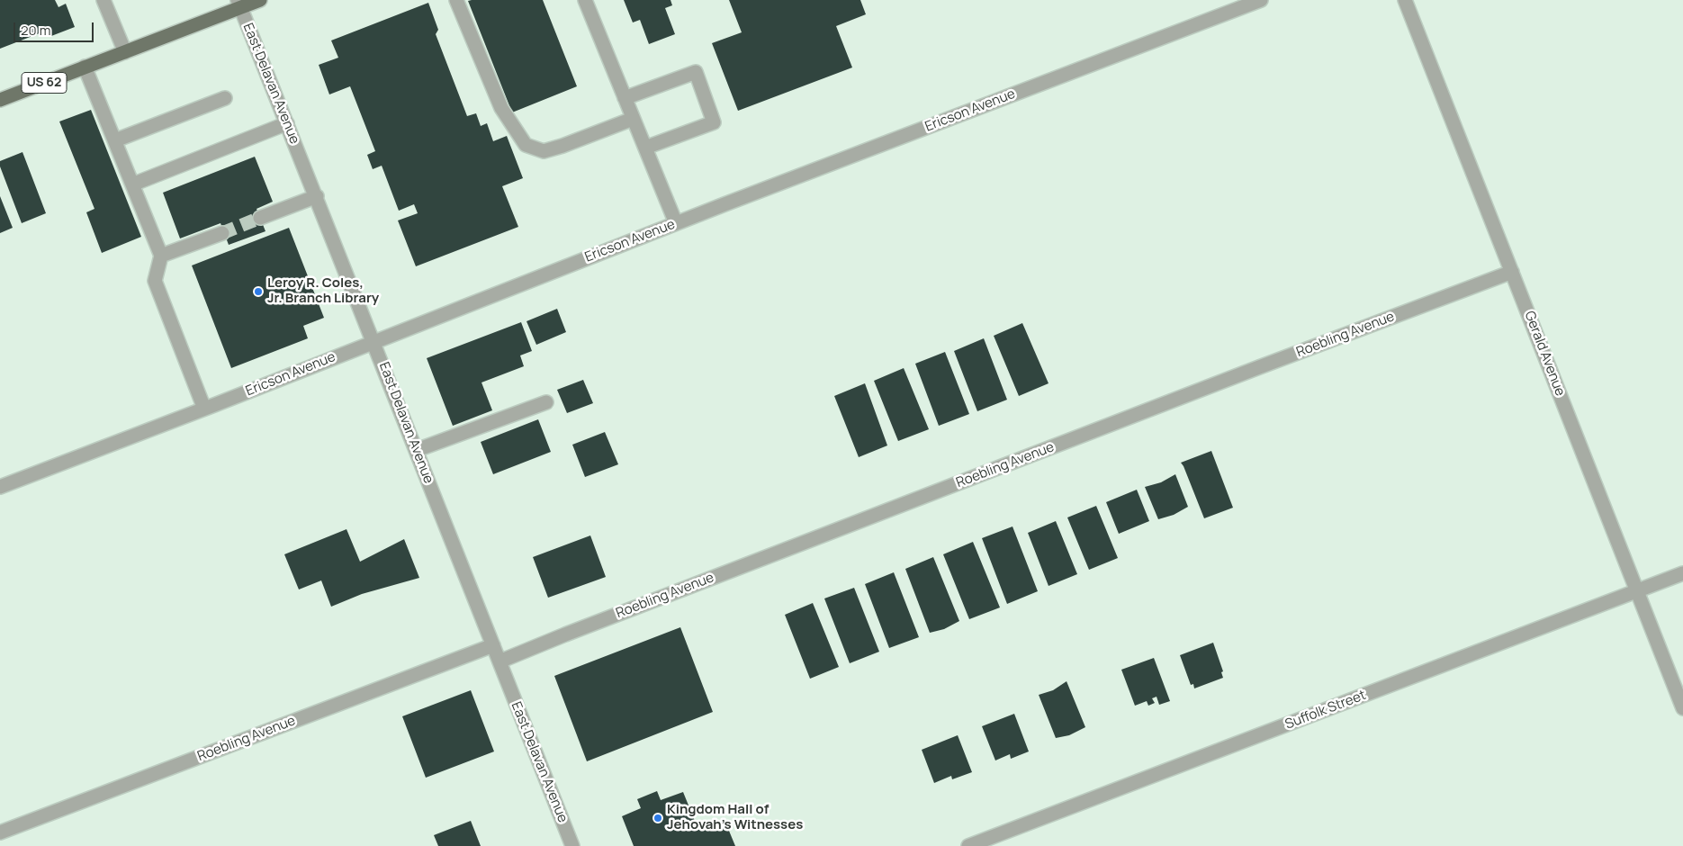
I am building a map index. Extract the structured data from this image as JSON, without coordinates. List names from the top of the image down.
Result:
{
  "streets": {
    "main road": ["US 62"],
    "street": [
      "East Delavan Avenue",
      "Ericson Avenue",
      "Roebling Avenue",
      "Gerald Avenue",
      "Suffolk Street"
    ]
  },
  "crossings": [
    ["US 62", "East Delavan Avenue"],
    ["East Delavan Avenue", "Ericson Avenue"],
    ["East Delavan Avenue", "Roebling Avenue"],
    ["Roebling Avenue", "Gerald Avenue"],
    ["Gerald Avenue", "Suffolk Street"]
  ],
  "places": ["Leroy R. Coles, Jr. Branch Library", "Kingdom Hall of Jehovah’s Witnesses"],
  "scale_bar": "20 m"
}
